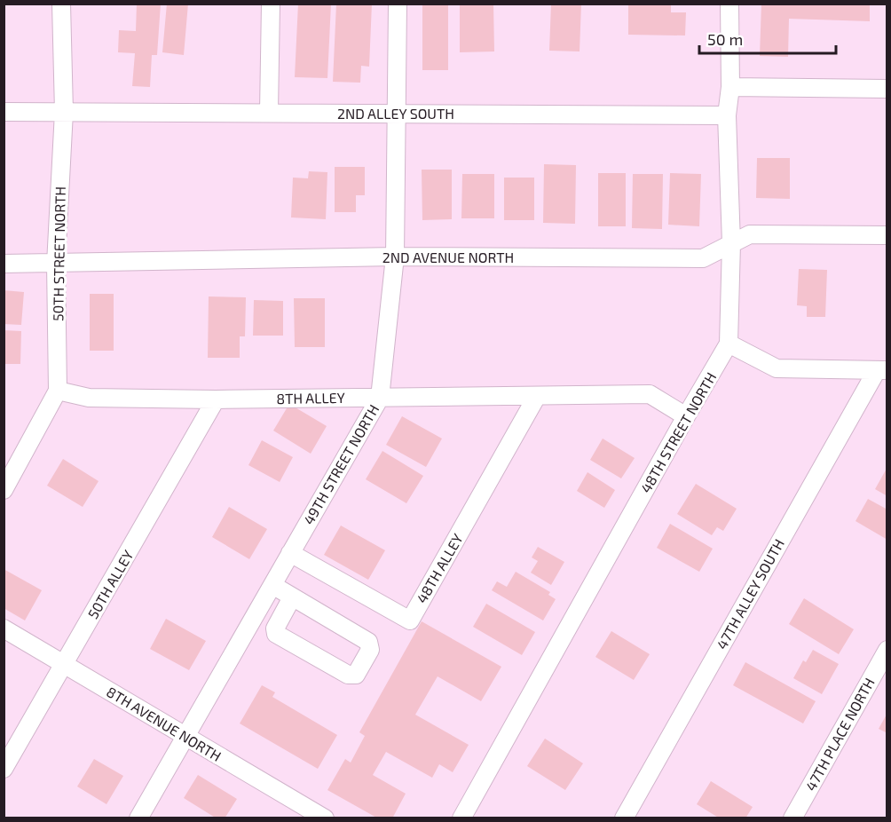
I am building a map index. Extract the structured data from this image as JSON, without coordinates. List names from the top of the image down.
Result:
{
  "streets": {
    "street": [
      "2ND ALLEY SOUTH",
      "50TH STREET NORTH",
      "2ND AVENUE NORTH",
      "8TH ALLEY",
      "48TH STREET NORTH",
      "49TH STREET NORTH",
      "48TH ALLEY",
      "50TH ALLEY",
      "47TH ALLEY SOUTH",
      "8TH AVENUE NORTH",
      "47TH PLACE NORTH"
    ]
  },
  "crossings": [
    ["2ND ALLEY SOUTH", "50TH STREET NORTH"],
    ["2ND ALLEY SOUTH", "48TH STREET NORTH"],
    ["2ND ALLEY SOUTH", "49TH STREET NORTH"],
    ["50TH STREET NORTH", "2ND AVENUE NORTH"],
    ["50TH STREET NORTH", "8TH ALLEY"],
    ["2ND AVENUE NORTH", "48TH STREET NORTH"],
    ["2ND AVENUE NORTH", "49TH STREET NORTH"],
    ["8TH ALLEY", "48TH STREET NORTH"],
    ["8TH ALLEY", "49TH STREET NORTH"],
    ["8TH ALLEY", "48TH ALLEY"],
    ["8TH ALLEY", "50TH ALLEY"],
    ["49TH STREET NORTH", "48TH ALLEY"],
    ["49TH STREET NORTH", "8TH AVENUE NORTH"],
    ["50TH ALLEY", "8TH AVENUE NORTH"]
  ],
  "scale_bar": "50 m"
}
